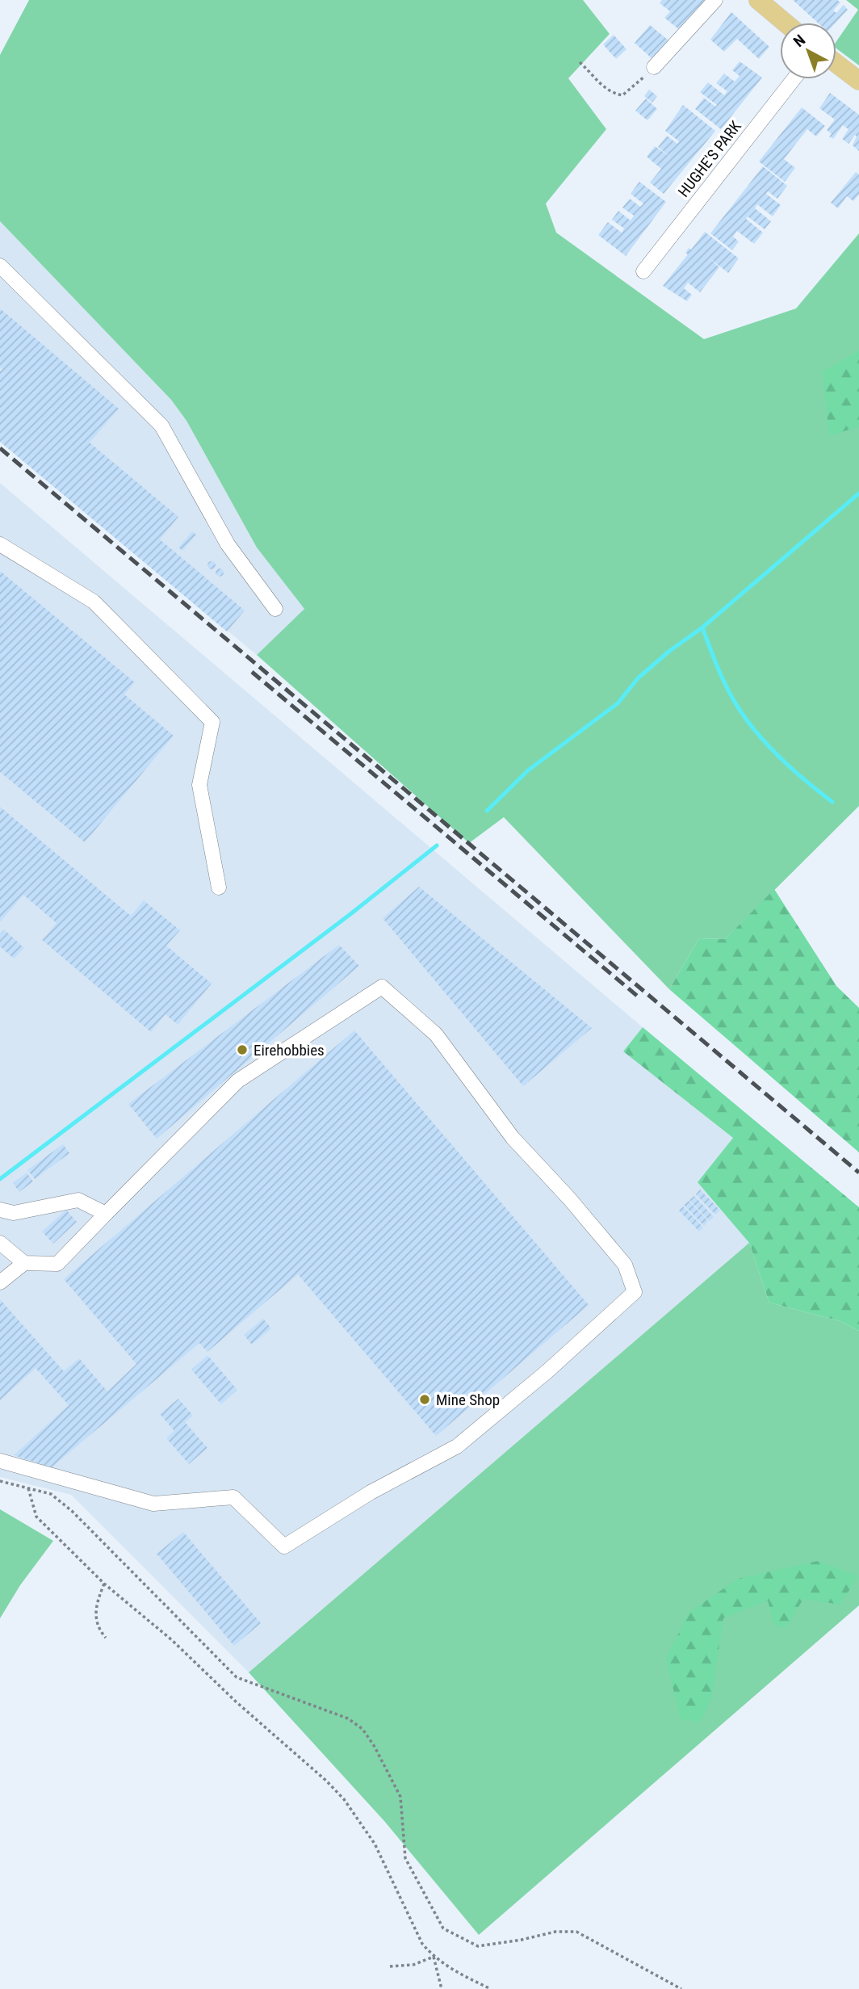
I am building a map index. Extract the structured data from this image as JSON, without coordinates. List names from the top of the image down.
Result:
{
  "streets": {
    "street": ["HUGHE'S PARK"]
  },
  "places": ["Eirehobbies", "Mine Shop"],
  "north": "top left"
}
